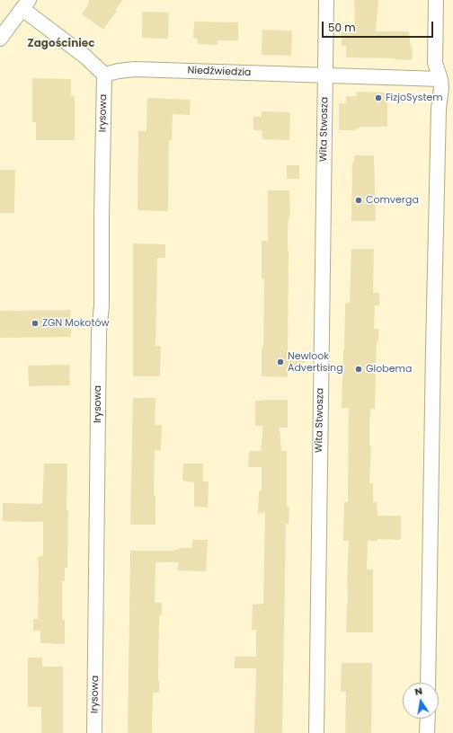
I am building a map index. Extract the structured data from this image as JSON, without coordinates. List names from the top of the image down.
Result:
{
  "streets": {
    "street": ["Niedźwiedzia", "Irysowa", "Wita Stwosza"]
  },
  "crossings": [
    ["Niedźwiedzia", "Irysowa"],
    ["Niedźwiedzia", "Wita Stwosza"]
  ],
  "districts": ["Zagościniec"],
  "places": [
    "FizjoSystem",
    "Comverga",
    "ZGN Mokotów",
    "Newlook Advertising",
    "Globema"
  ],
  "scale_bar": "50 m",
  "north": "top"
}
